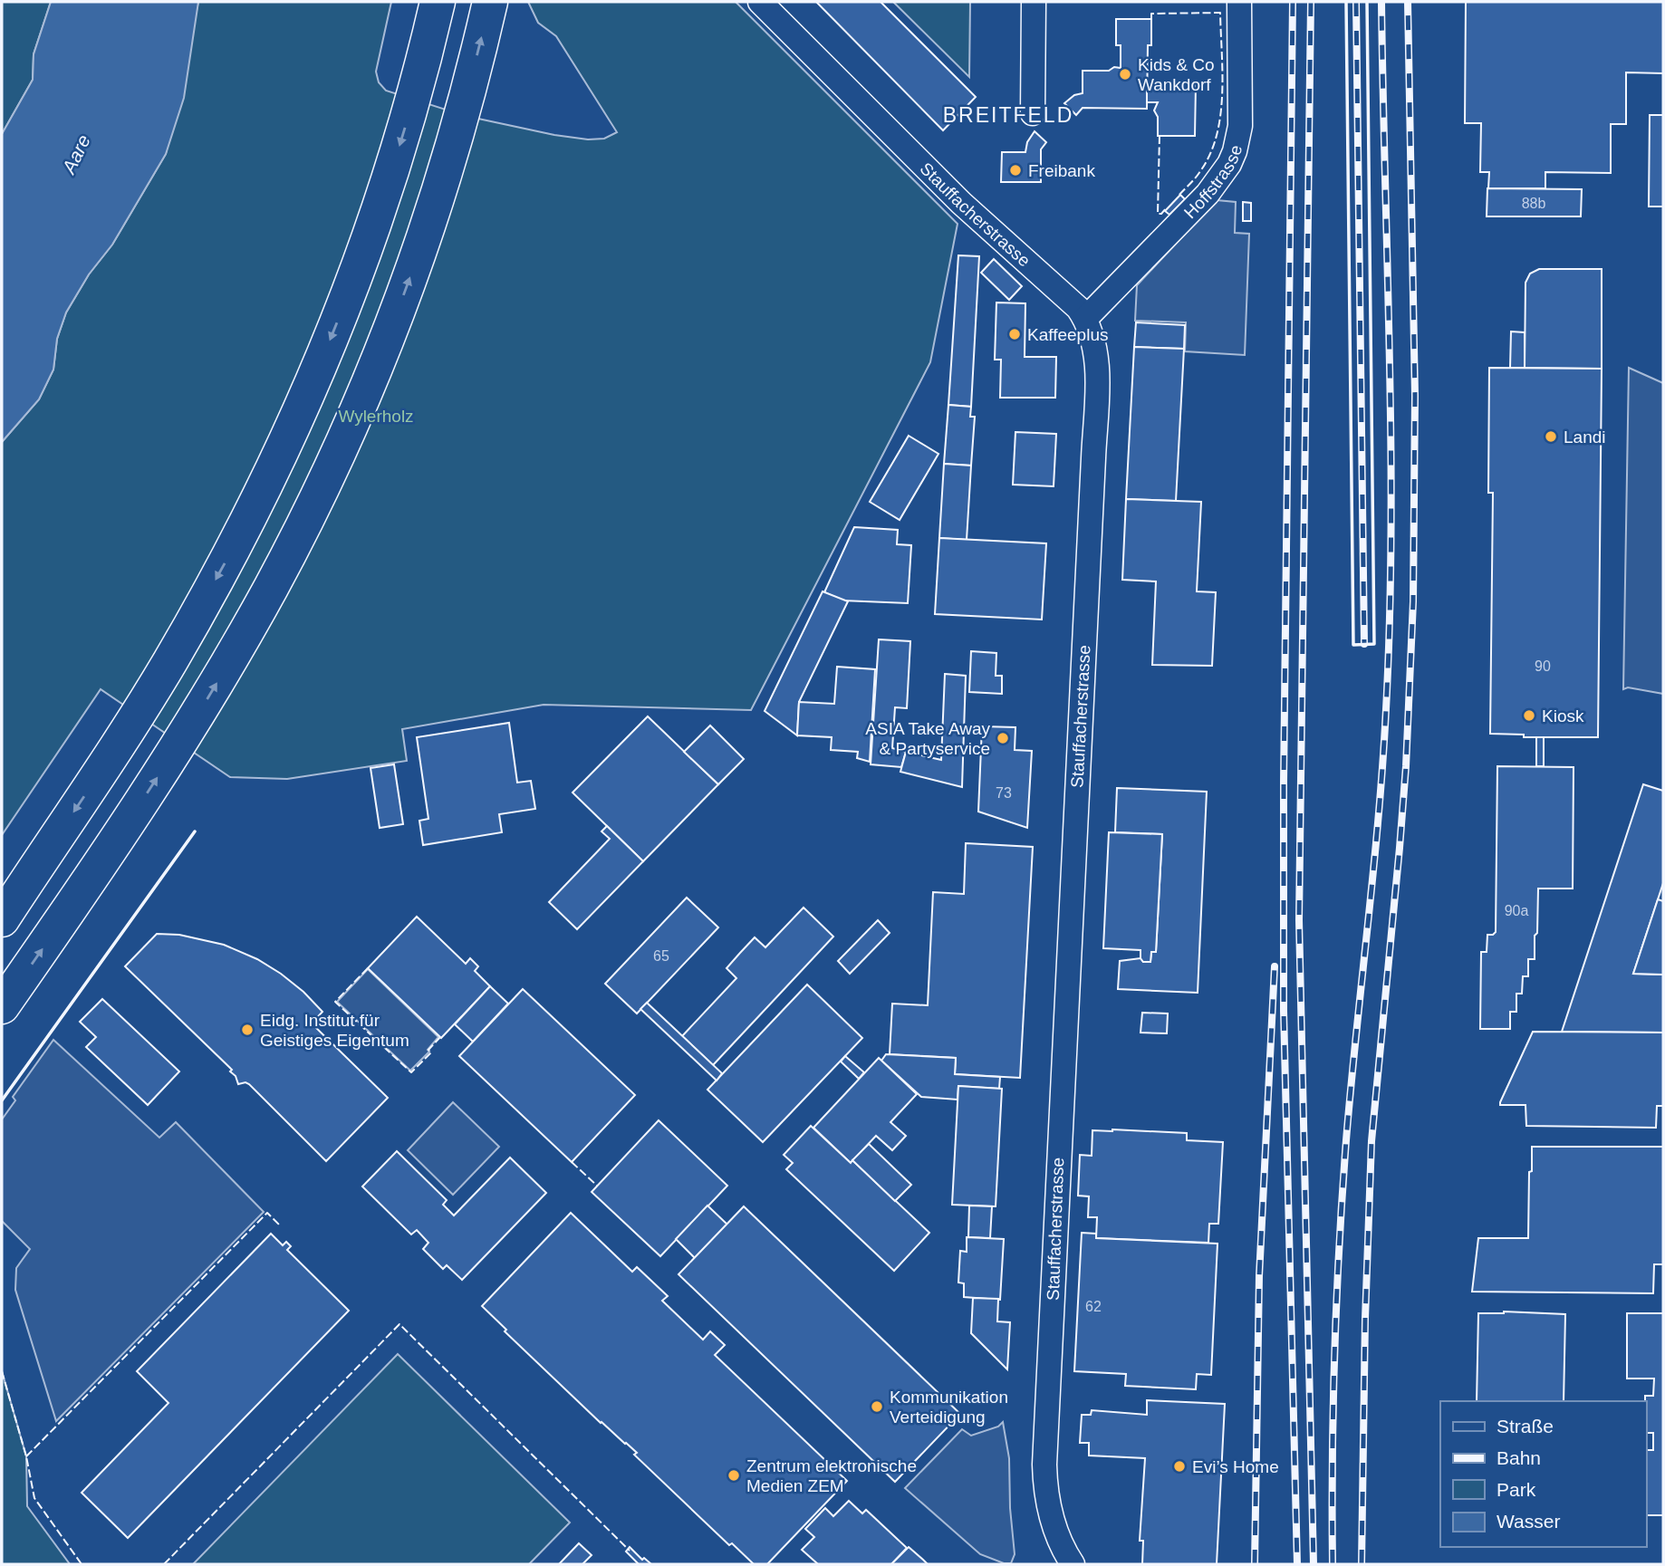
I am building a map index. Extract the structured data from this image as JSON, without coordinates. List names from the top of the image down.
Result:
{
  "streets": {
    "street": ["Hoffstrasse", "Stauffacherstrasse"]
  },
  "crossings": [
    ["Hoffstrasse", "Stauffacherstrasse"]
  ],
  "districts": ["BREITFELD"],
  "water": ["Aare"],
  "parks": ["Wylerholz"],
  "places": [
    "Kids & Co Wankdorf",
    "Freibank",
    "Kaffeeplus",
    "Landi",
    "Kiosk",
    "ASIA Take Away & Partyservice",
    "Eidg. Institut für Geistiges Eigentum",
    "Kommunikation Verteidigung",
    "Evi’s Home",
    "Zentrum elektronische Medien ZEM"
  ],
  "house_numbers": [
    "88b",
    "90",
    "73",
    "90a",
    "65",
    "62"
  ],
  "legend": [
    "Straße",
    "Bahn",
    "Park",
    "Wasser"
  ]
}
